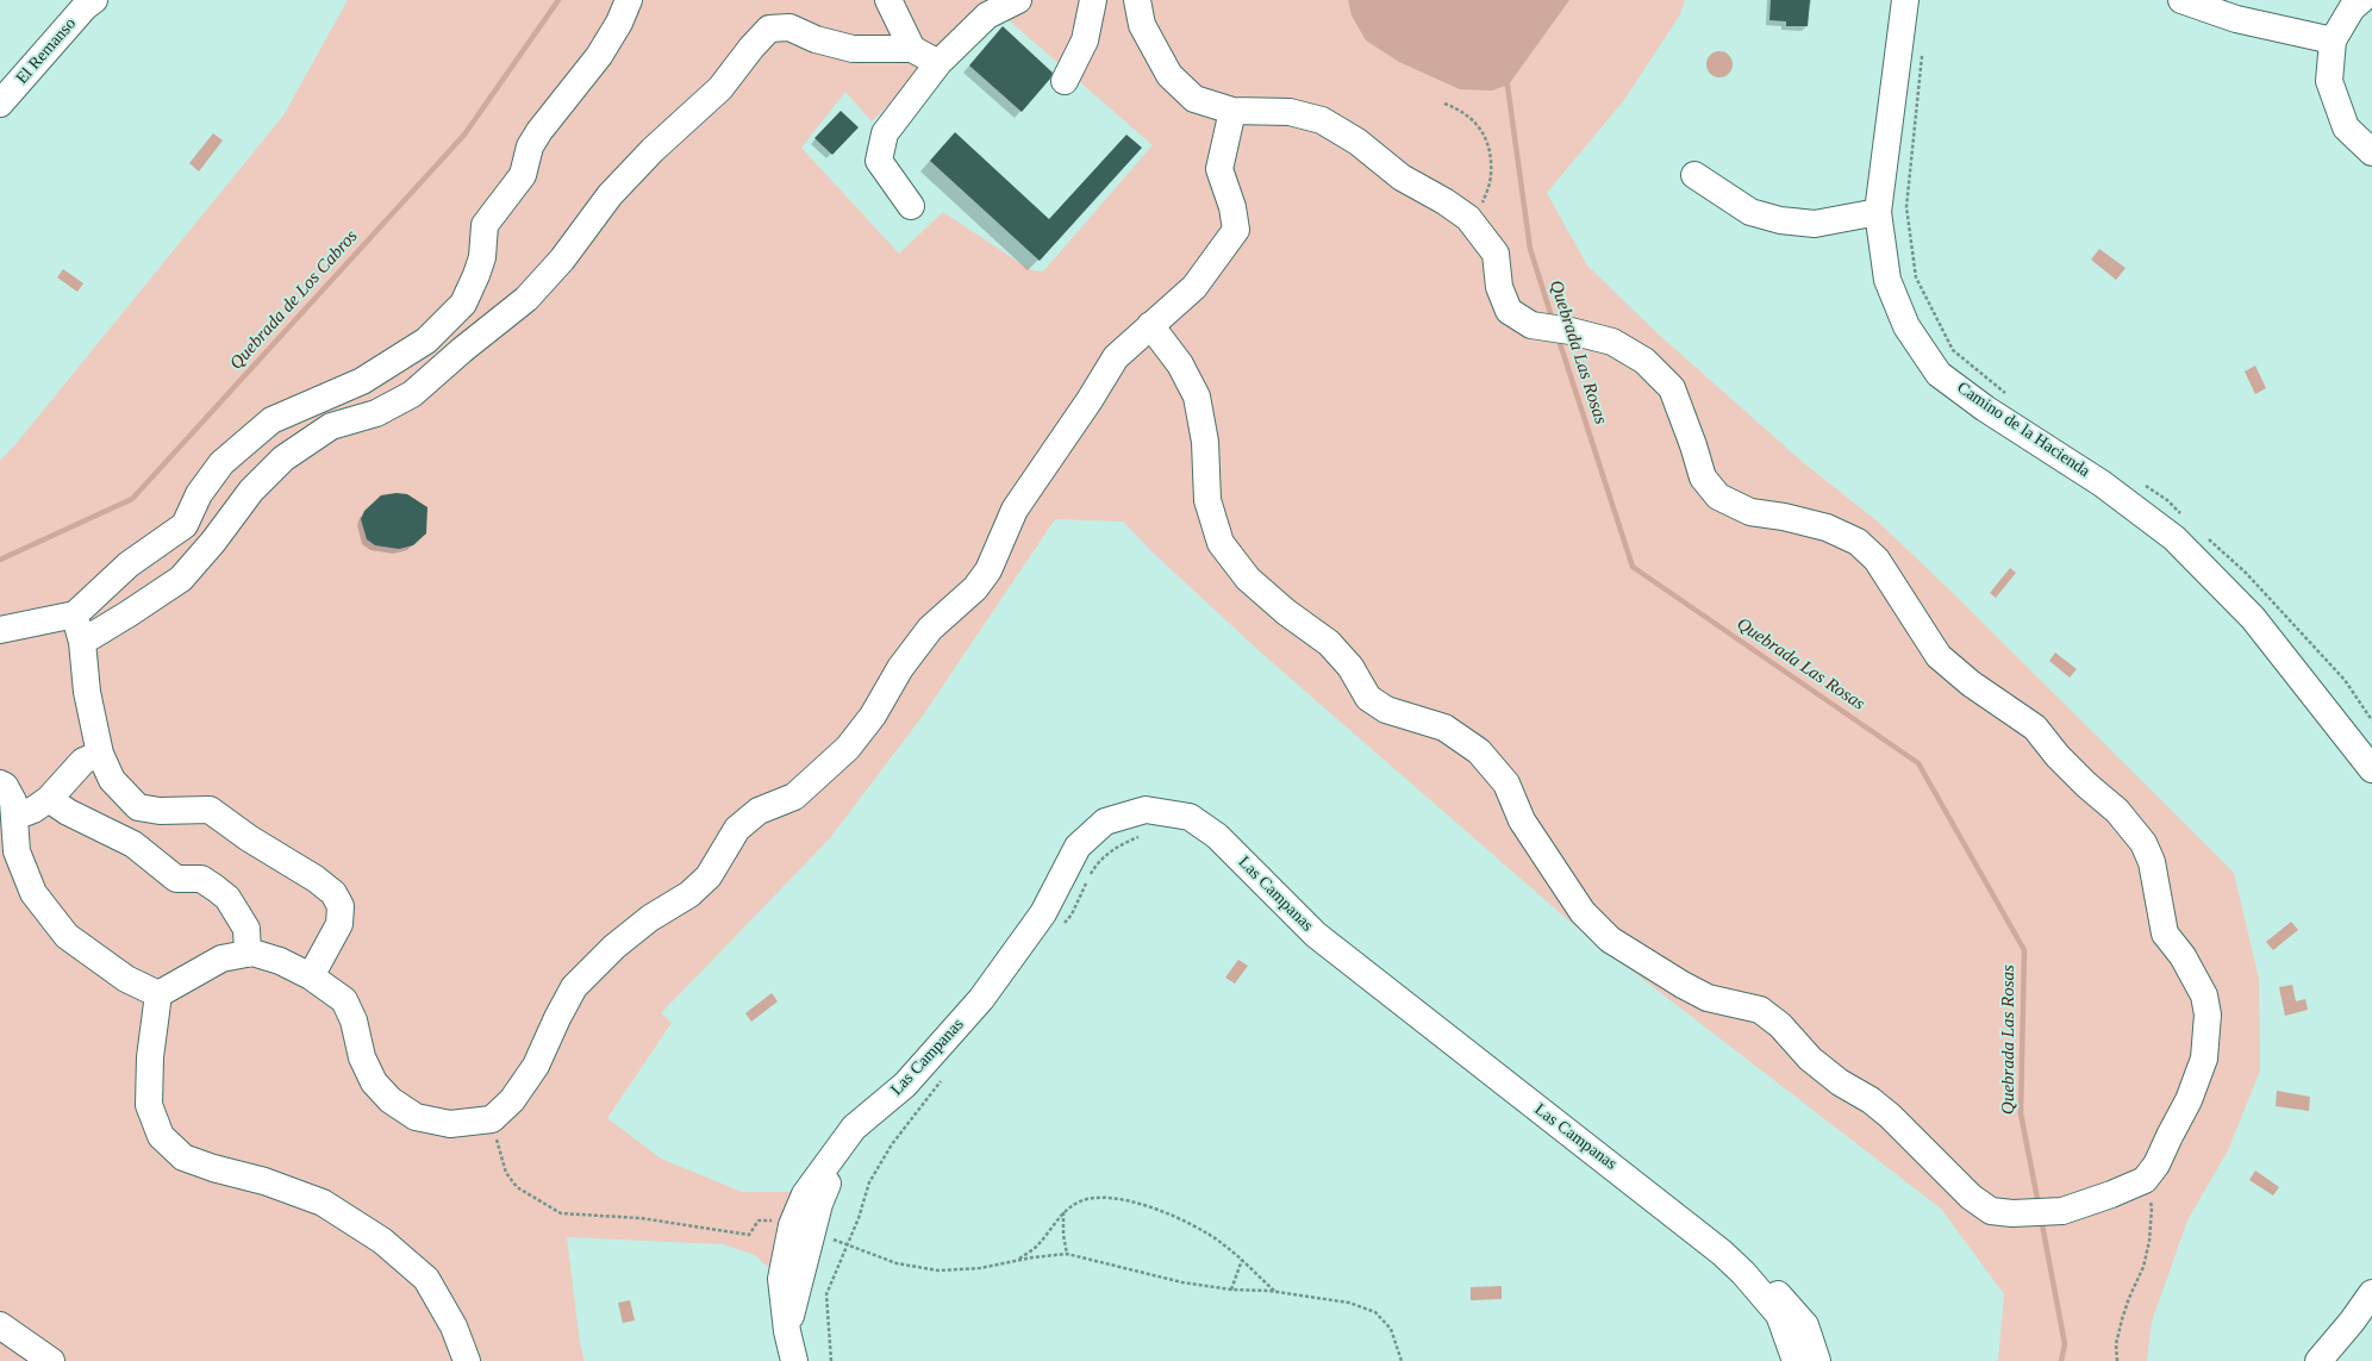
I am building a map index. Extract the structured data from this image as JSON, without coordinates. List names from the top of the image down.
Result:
{
  "streets": {
    "street": ["El Remanso", "Camino de la Hacienda", "Las Campanas"]
  },
  "water": ["Quebrada de Los Cabros", "Quebrada Las Rosas"]
}
